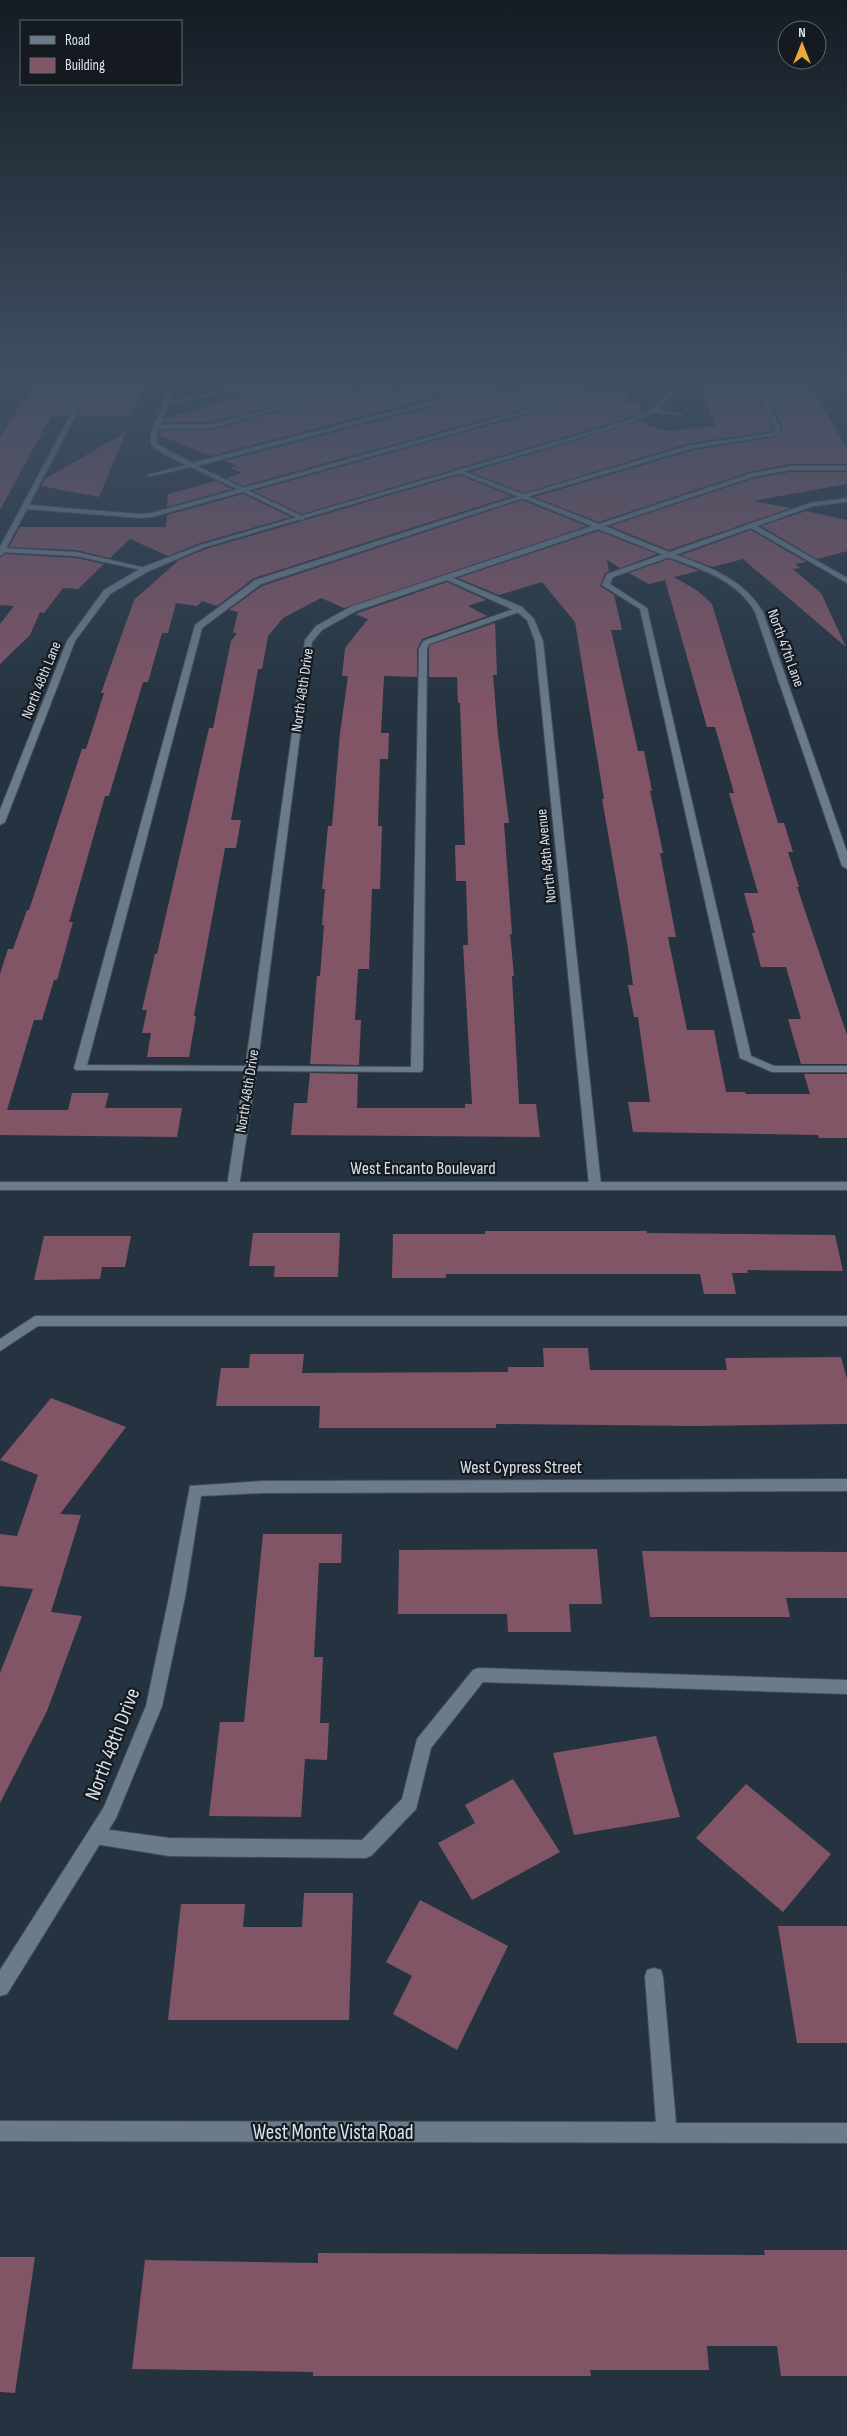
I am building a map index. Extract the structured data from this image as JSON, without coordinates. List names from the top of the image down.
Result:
{
  "streets": {
    "street": [
      "North 47th Lane",
      "North 48th Lane",
      "North 48th Drive",
      "North 48th Avenue",
      "West Encanto Boulevard",
      "West Cypress Street",
      "West Monte Vista Road"
    ]
  },
  "crossings": [
    ["North 47th Lane", "North 48th Drive"],
    ["North 48th Drive", "West Encanto Boulevard"],
    ["North 48th Drive", "West Cypress Street"],
    ["North 48th Avenue", "West Encanto Boulevard"]
  ],
  "legend": ["Road", "Building"],
  "north": "top"
}
